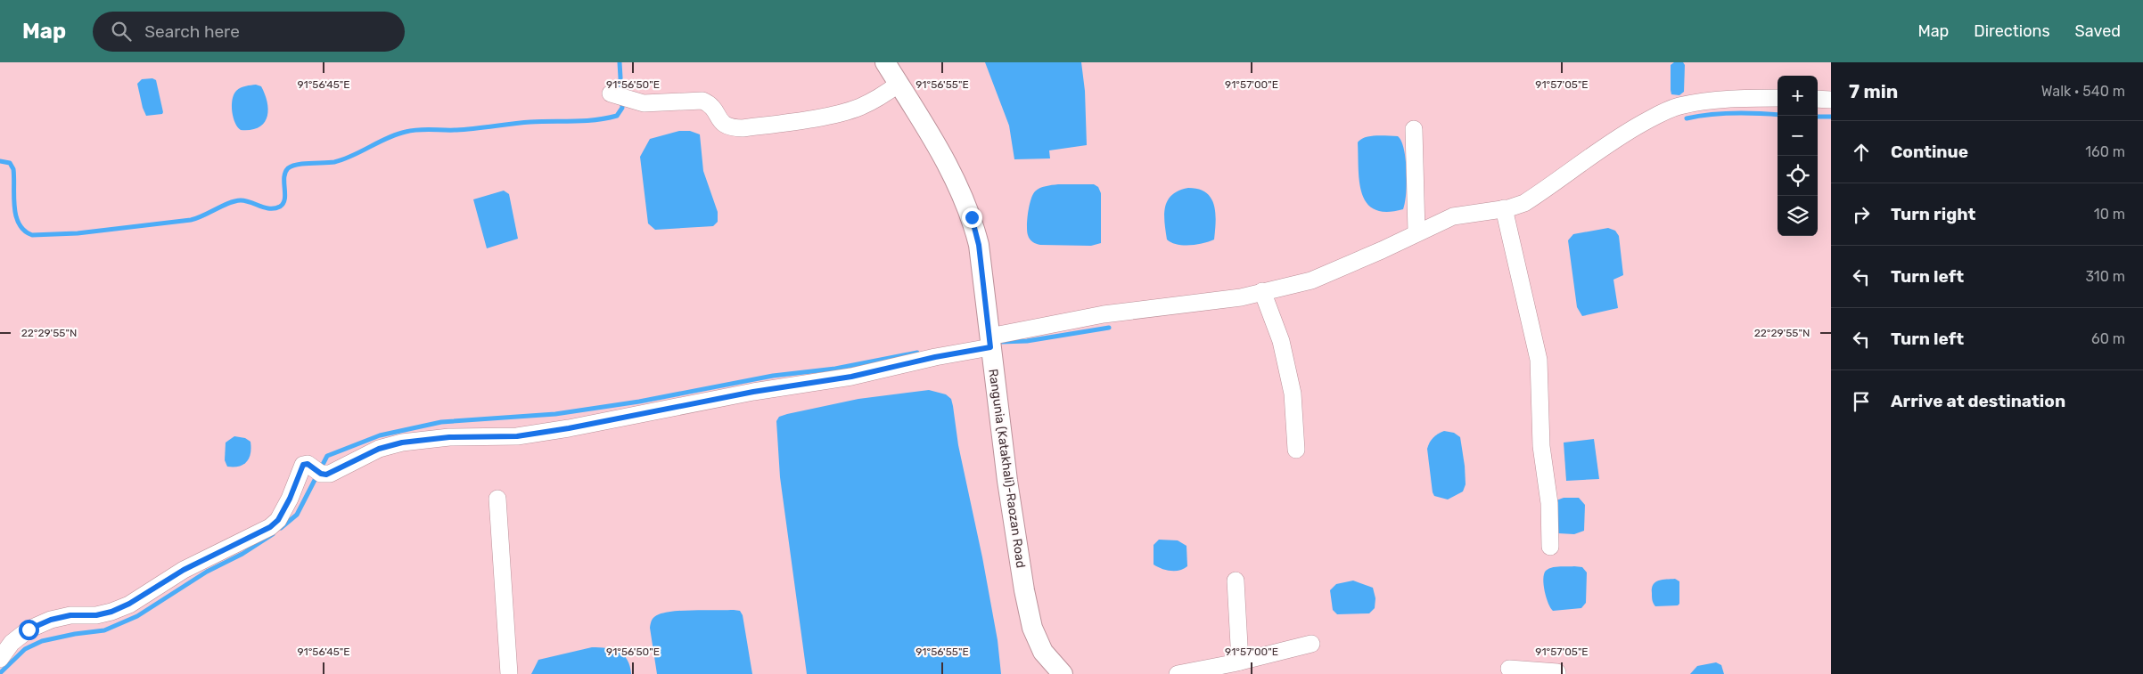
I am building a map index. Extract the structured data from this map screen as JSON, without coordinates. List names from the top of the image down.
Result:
{
  "streets": {
    "main road": ["Rangunia (Katakhali)-Raozan Road"]
  },
  "page": {
    "header": "Map",
    "search": "Search here",
    "nav": ["Map", "Directions", "Saved"],
    "heading": ["7 min", "Walk · 540 m"],
    "map_buttons": ["+", "−"],
    "list": [
      ["Continue", "160 m"],
      ["Turn right", "10 m"],
      ["Turn left", "310 m"],
      ["Turn left", "60 m"],
      "Arrive at destination"
    ]
  },
  "coordinates": [
    "91°56'45\"E",
    "91°56'50\"E",
    "91°56'55\"E",
    "91°57'00\"E",
    "91°57'05\"E",
    "22°29'55\"N"
  ]
}
